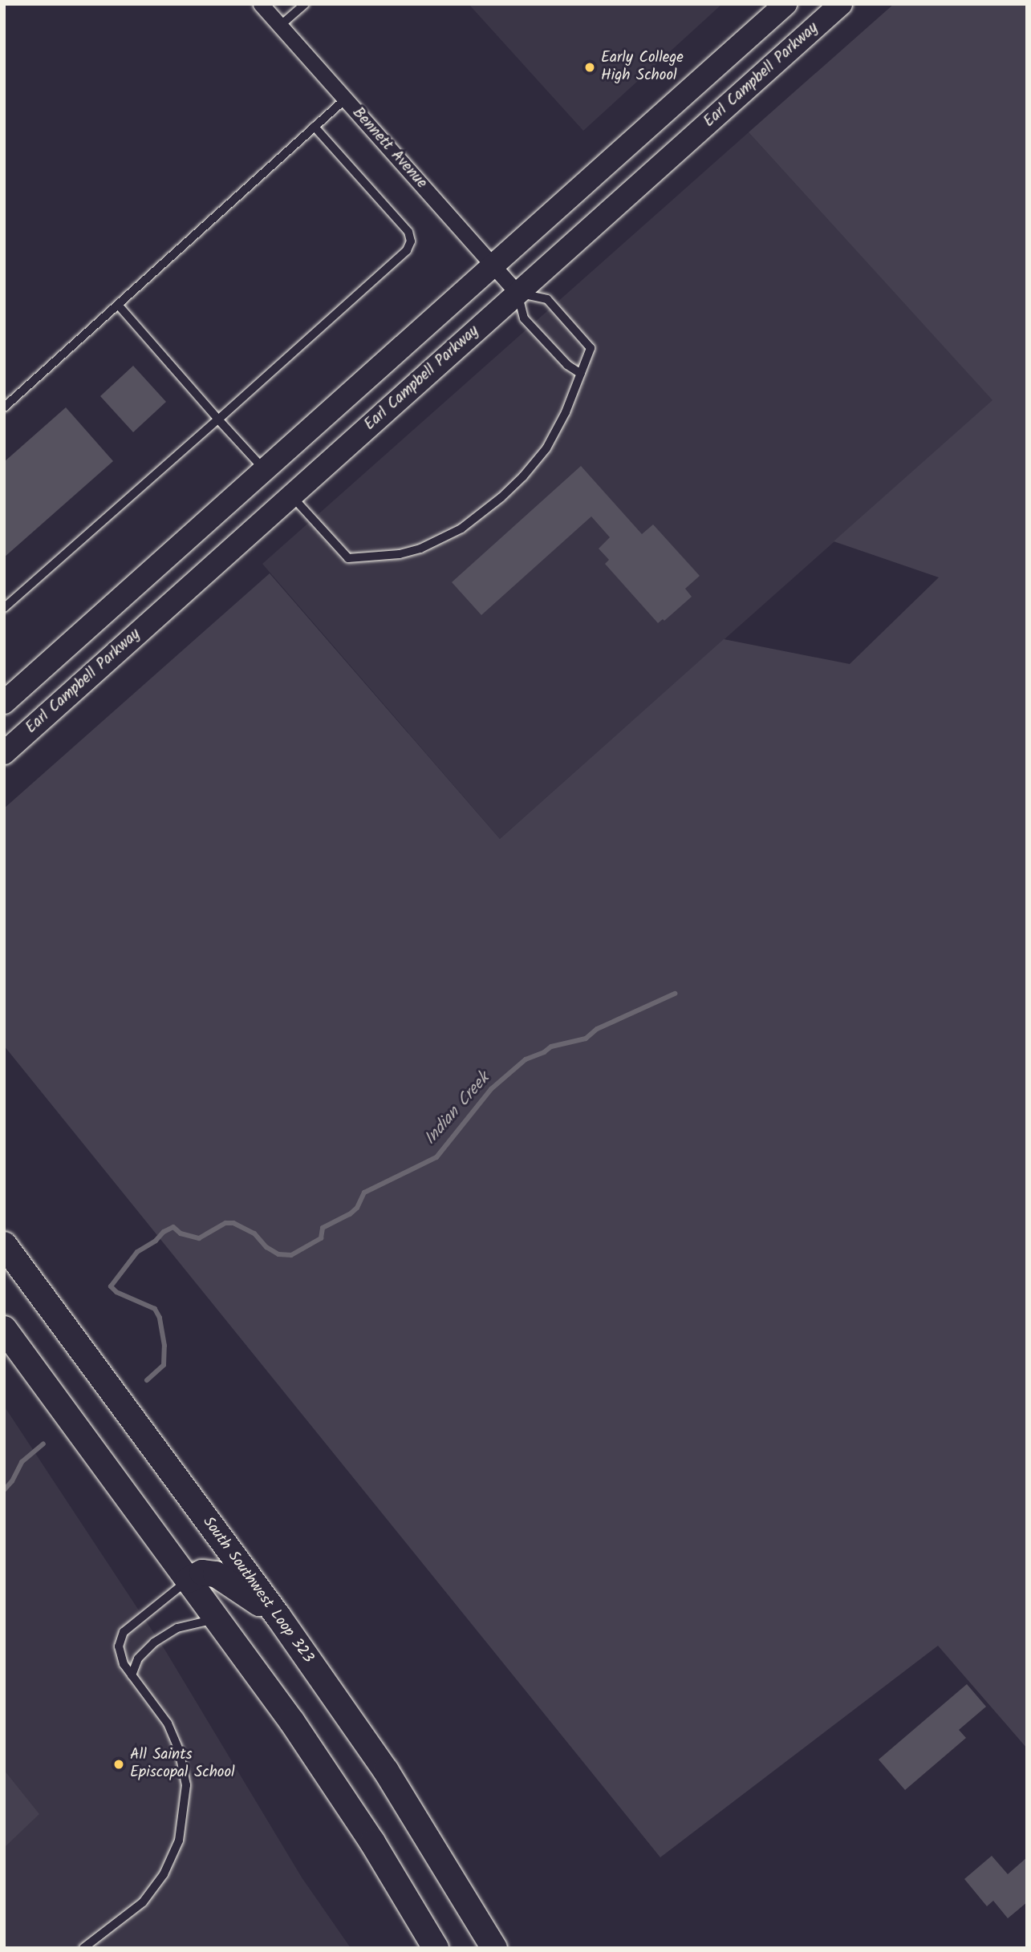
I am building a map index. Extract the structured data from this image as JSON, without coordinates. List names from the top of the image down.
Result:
{
  "streets": {
    "highway": ["South Southwest Loop 323"],
    "main road": ["Earl Campbell Parkway"],
    "street": ["Bennett Avenue"]
  },
  "crossings": [
    ["Earl Campbell Parkway", "Bennett Avenue"]
  ],
  "water": ["Indian Creek"],
  "places": ["Early College High School", "All Saints Episcopal School"]
}
